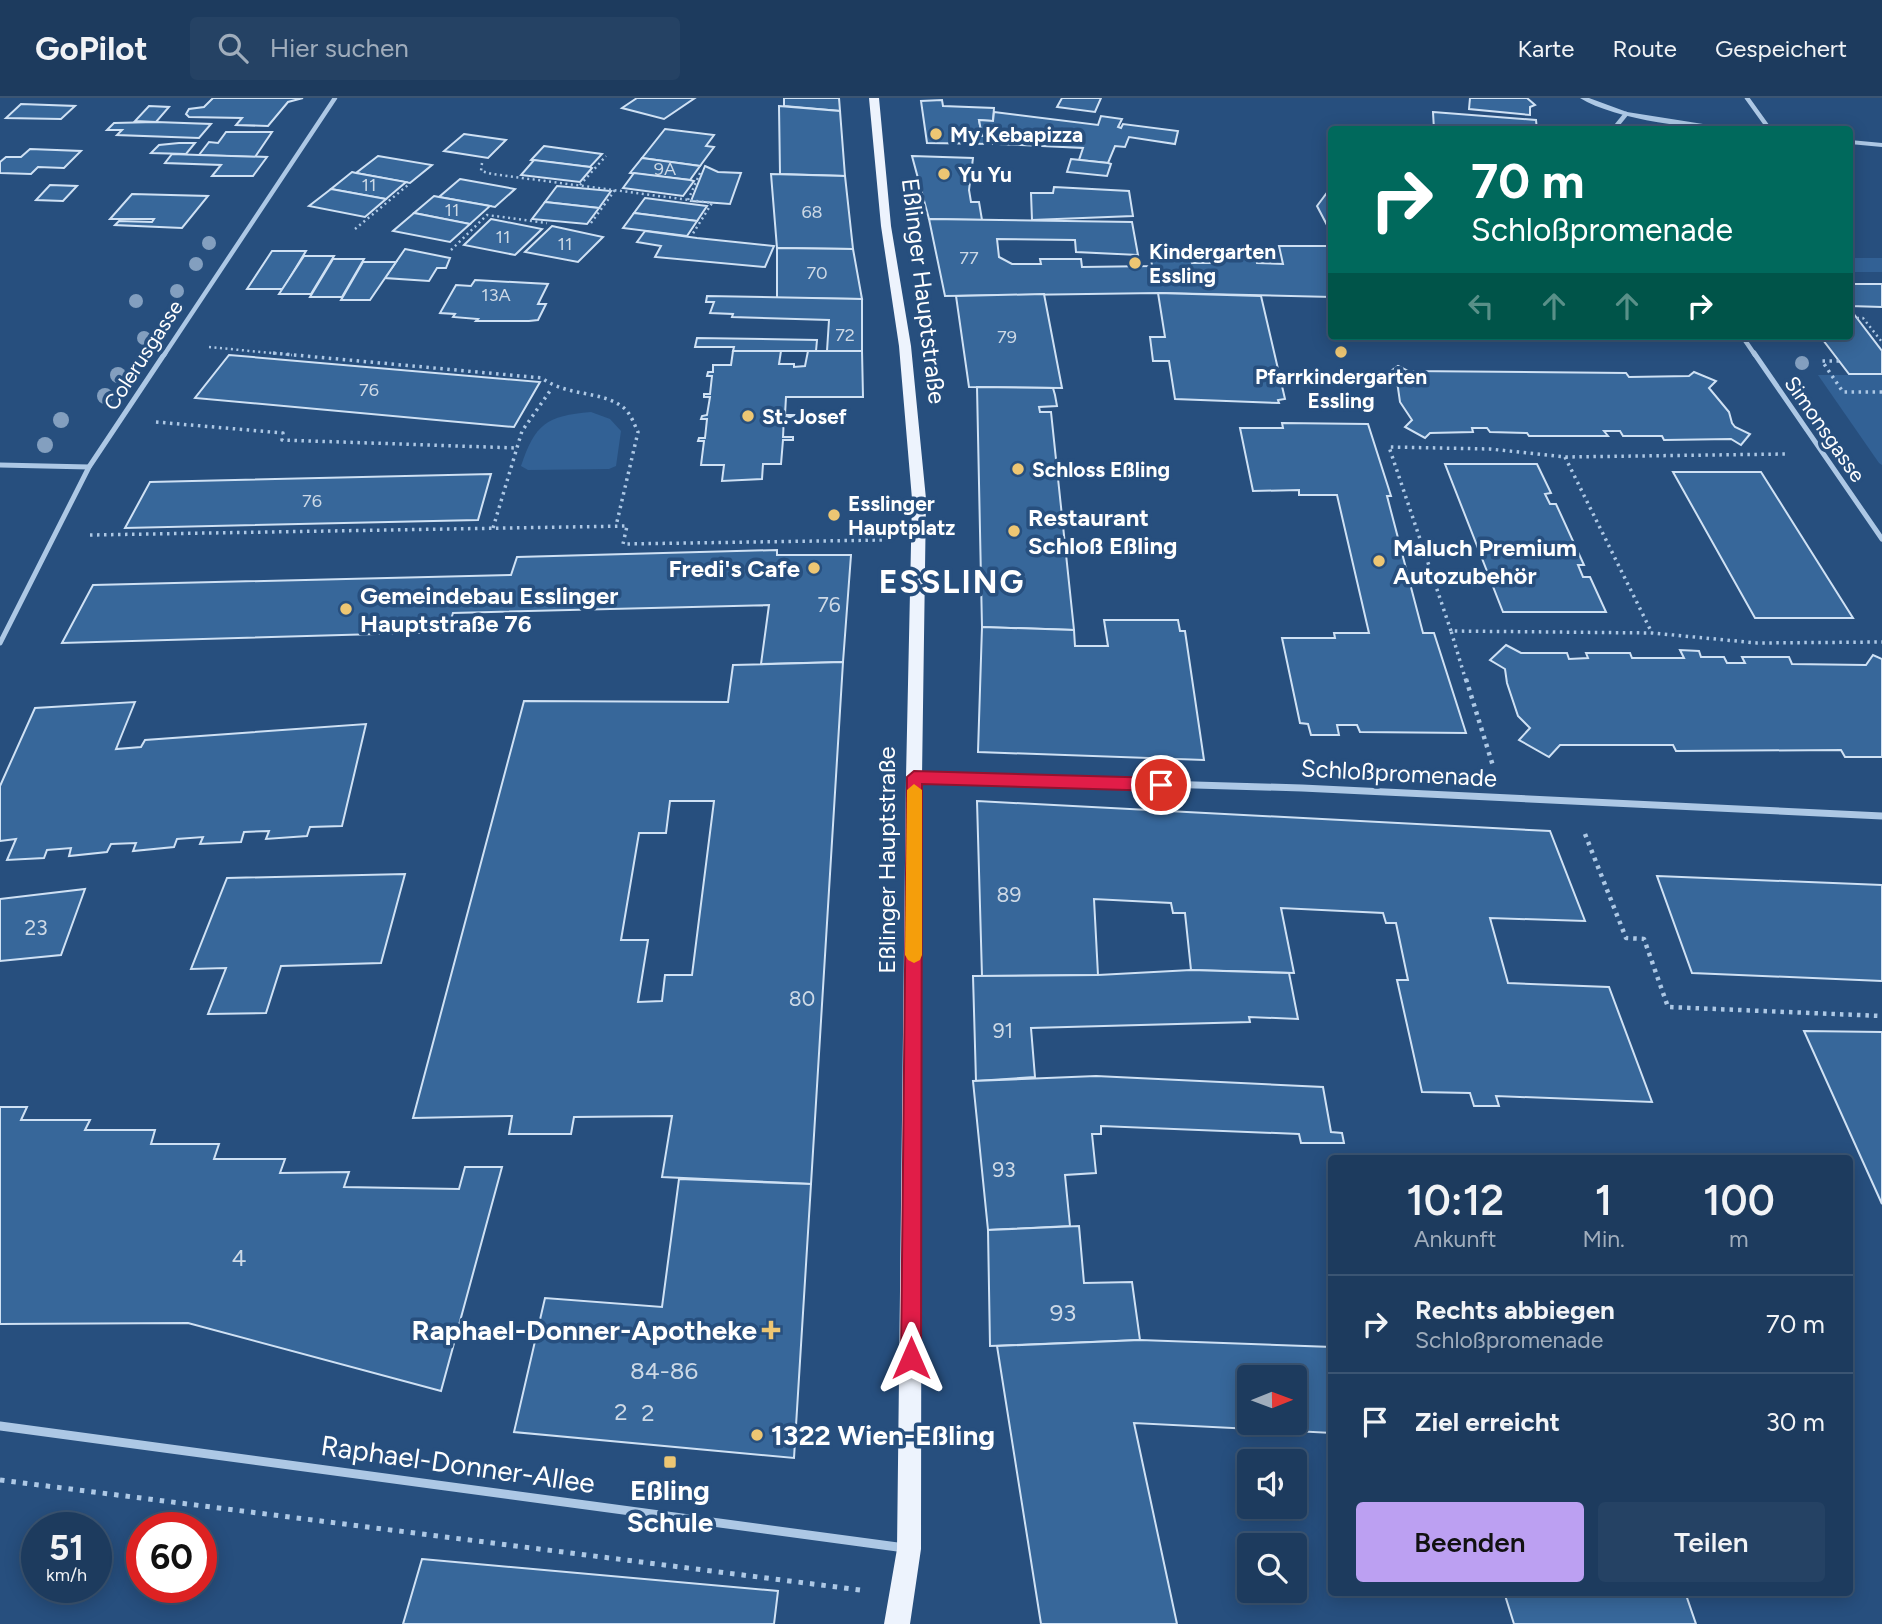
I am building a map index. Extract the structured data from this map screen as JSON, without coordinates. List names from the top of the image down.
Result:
{
  "streets": {
    "main road": ["Eßlinger Hauptstraße"],
    "street": [
      "Colerusgasse",
      "Simonsgasse",
      "Schloßpromenade",
      "Raphael-Donner-Allee"
    ]
  },
  "crossings": [
    ["Eßlinger Hauptstraße", "Schloßpromenade"],
    ["Eßlinger Hauptstraße", "Raphael-Donner-Allee"]
  ],
  "districts": ["ESSLING"],
  "places": {
    "other": [
      "My Kebapizza",
      "Yu Yu",
      "Kindergarten Essling",
      "Pfarrkindergarten Essling",
      "St. Josef",
      "Schloss Eßling",
      "Esslinger Hauptplatz",
      "Restaurant Schloß Eßling",
      "Maluch Premium Autozubehör",
      "Fredi's Cafe",
      "Gemeindebau Esslinger Hauptstraße 76",
      "1322 Wien-Eßling"
    ],
    "health": ["Raphael-Donner-Apotheke"],
    "transit": ["Eßling Schule"]
  },
  "house_numbers": [
    "9A",
    "11",
    "11",
    "68",
    "11",
    "11",
    "77",
    "70",
    "13A",
    "72",
    "79",
    "76",
    "76",
    "76",
    "89",
    "23",
    "80",
    "91",
    "93",
    "4",
    "93",
    "84-86",
    "2",
    "2"
  ],
  "north": "right",
  "page": {
    "header": "GoPilot",
    "search": "Hier suchen",
    "nav": ["Karte", "Route", "Gespeichert"],
    "turn": ["70 m", "Schloßpromenade"],
    "eta": [
      "10:12",
      "Ankunft",
      "1",
      "Min.",
      "100",
      "m"
    ],
    "list": [
      {
        "name": "Rechts abbiegen",
        "note": "Schloßpromenade",
        "value": "70 m"
      },
      {
        "name": "Ziel erreicht",
        "value": "30 m"
      }
    ],
    "buttons": ["Beenden", "Teilen"],
    "speed": "51 km/h",
    "limit": "60"
  }
}
